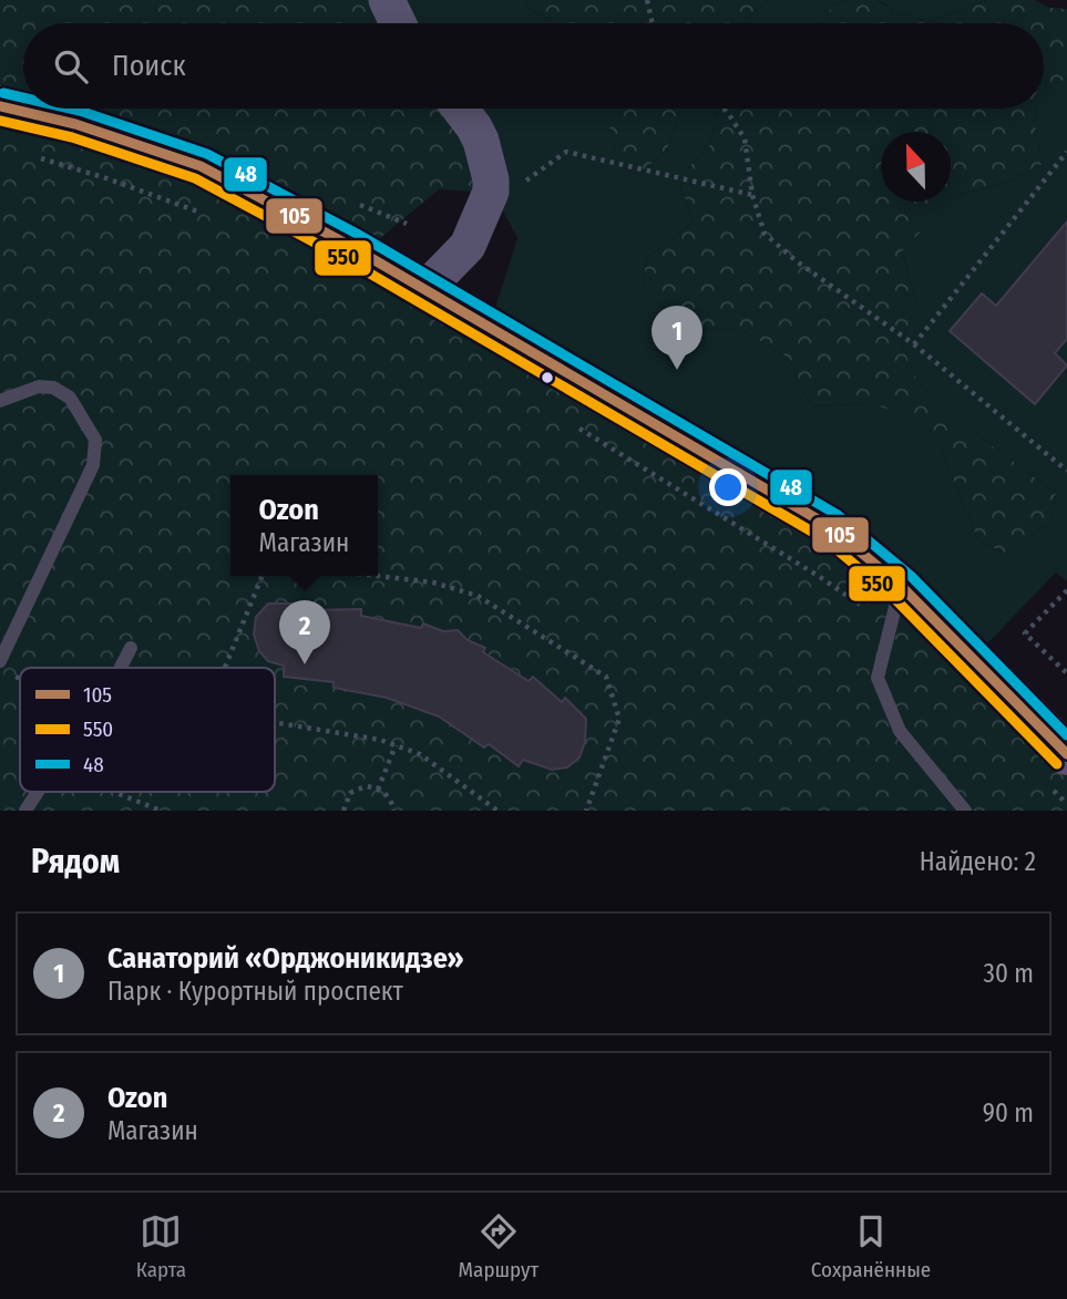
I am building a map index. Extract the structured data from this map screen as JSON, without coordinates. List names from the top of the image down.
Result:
{
  "lines": ["transit line 48", "transit line 105", "transit line 550"],
  "legend": ["105", "550", "48"],
  "north": "top",
  "page": {
    "search": "Поиск",
    "pins": ["1", "2"],
    "popup": ["Ozon", "Магазин"],
    "heading": ["Рядом", "Найдено: 2"],
    "list": [
      {
        "mark": "1",
        "name": "Санаторий «Орджоникидзе»",
        "note": "Парк · Курортный проспект",
        "value": "30 m"
      },
      {
        "mark": "2",
        "name": "Ozon",
        "note": "Магазин",
        "value": "90 m"
      }
    ],
    "nav": ["Карта", "Маршрут", "Сохранённые"]
  }
}
